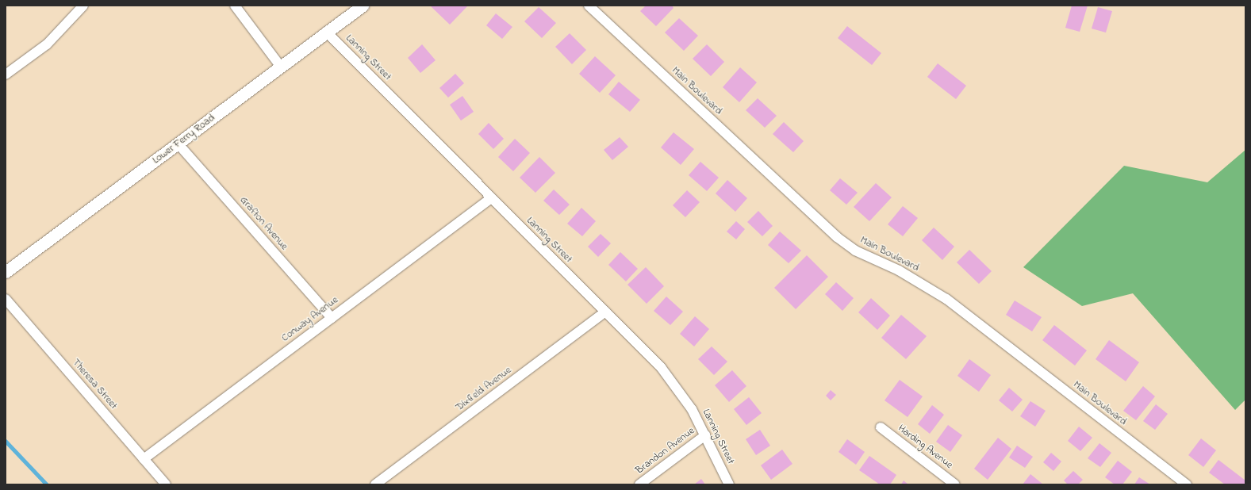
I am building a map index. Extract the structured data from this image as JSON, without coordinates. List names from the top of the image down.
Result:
{
  "streets": {
    "street": [
      "Lanning Street",
      "Main Boulevard",
      "Lower Ferry Road",
      "Grafton Avenue",
      "Conway Avenue",
      "Theresa Street",
      "Dixfield Avenue",
      "Harding Avenue",
      "Brandon Avenue"
    ]
  },
  "crossings": [
    ["Lanning Street", "Lower Ferry Road"],
    ["Lanning Street", "Conway Avenue"],
    ["Lanning Street", "Dixfield Avenue"],
    ["Lanning Street", "Brandon Avenue"],
    ["Lower Ferry Road", "Grafton Avenue"],
    ["Grafton Avenue", "Conway Avenue"],
    ["Conway Avenue", "Theresa Street"]
  ]
}
